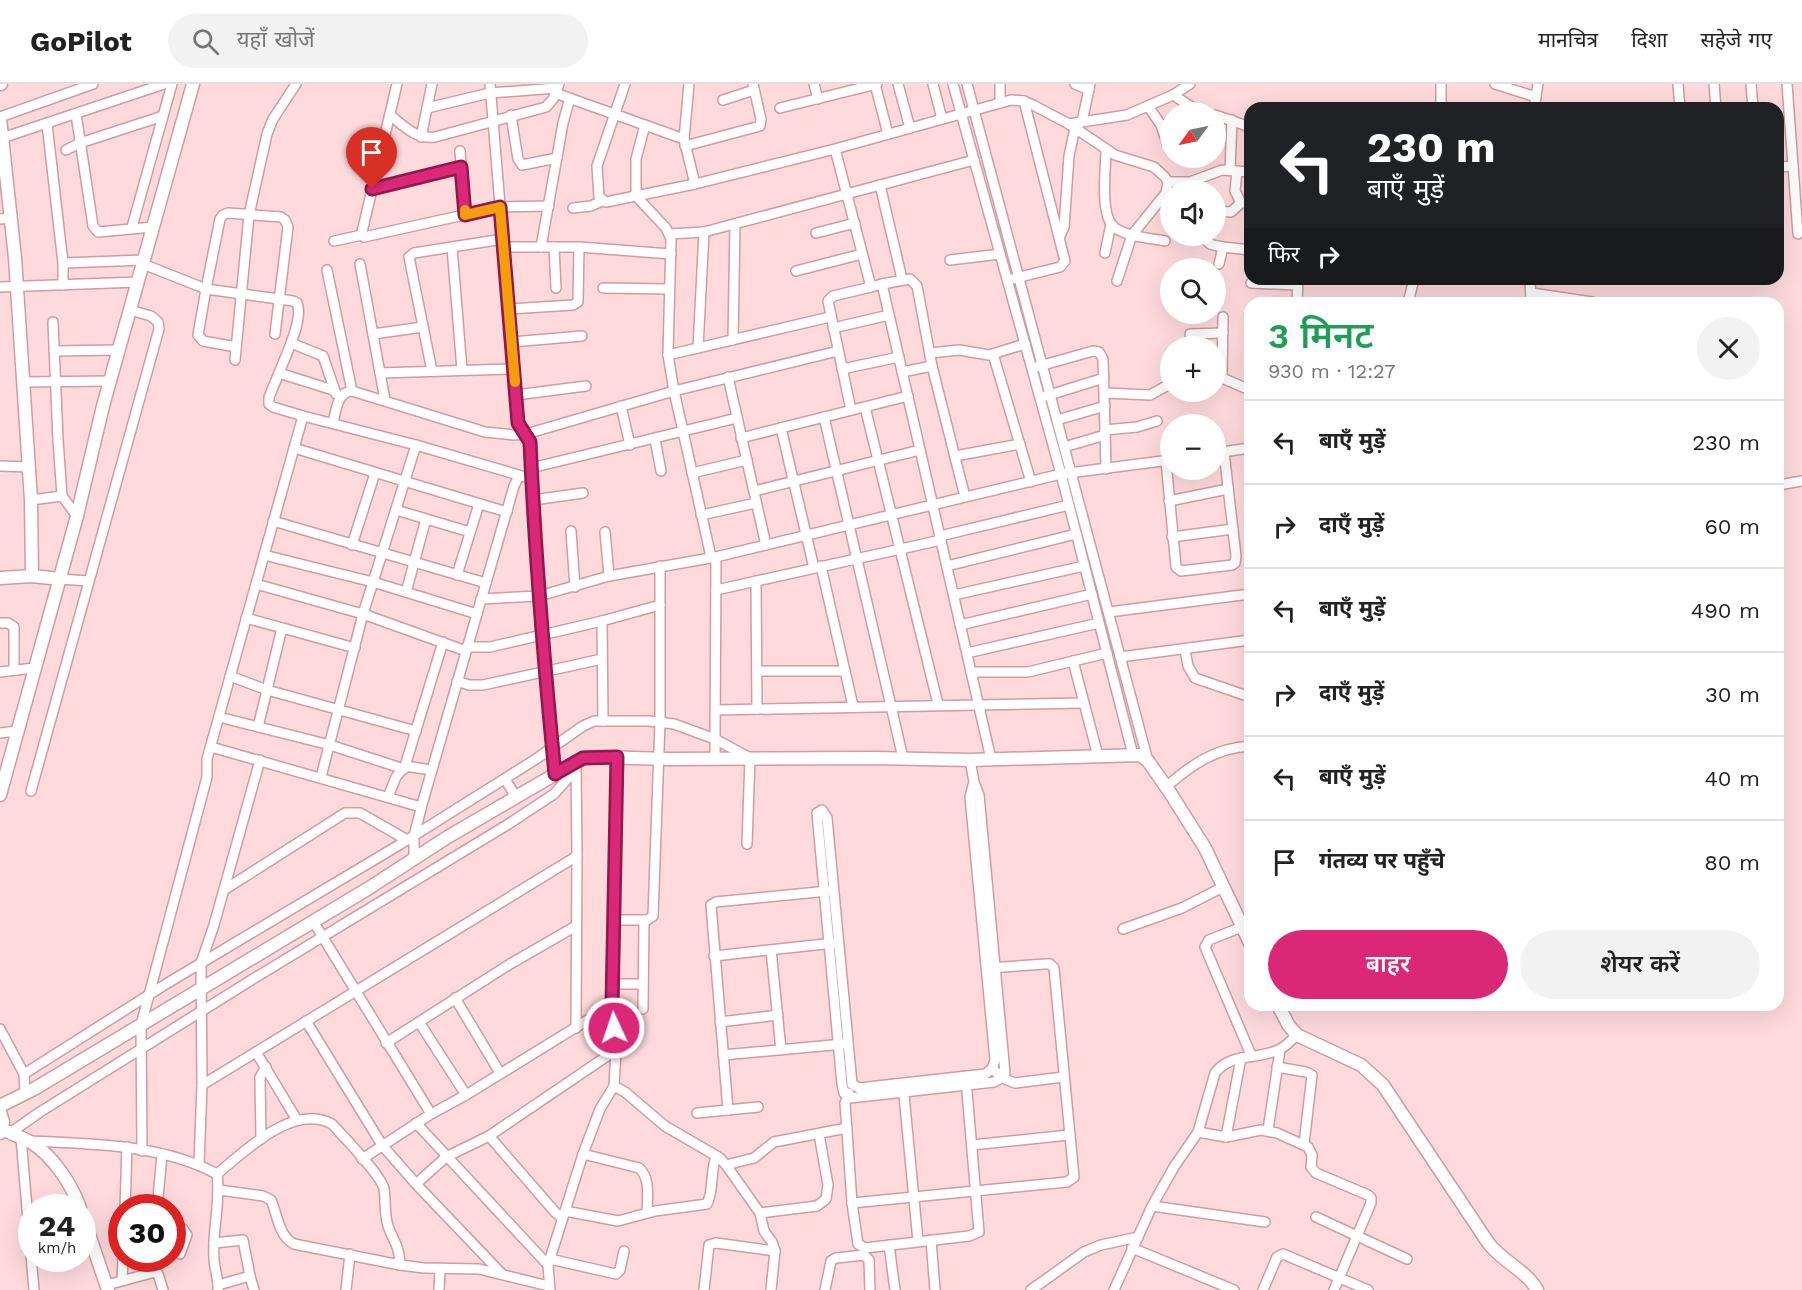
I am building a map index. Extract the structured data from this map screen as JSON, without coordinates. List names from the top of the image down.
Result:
{
  "north": "bottom left",
  "page": {
    "header": "GoPilot",
    "search": "यहाँ खोजें",
    "nav": ["मानचित्र", "दिशा", "सहेजे गए"],
    "map_buttons": ["+", "−"],
    "turn": ["230 m", "बाएँ मुड़ें"],
    "then": "फिर",
    "heading": ["3 मिनट", "930 m · 12:27"],
    "list": [
      {
        "name": "बाएँ मुड़ें",
        "value": "230 m"
      },
      {
        "name": "दाएँ मुड़ें",
        "value": "60 m"
      },
      {
        "name": "बाएँ मुड़ें",
        "value": "490 m"
      },
      {
        "name": "दाएँ मुड़ें",
        "value": "30 m"
      },
      {
        "name": "बाएँ मुड़ें",
        "value": "40 m"
      },
      {
        "name": "गंतव्य पर पहुँचे",
        "value": "80 m"
      }
    ],
    "buttons": ["बाहर", "शेयर करें"],
    "speed": "24 km/h",
    "limit": "30"
  }
}
